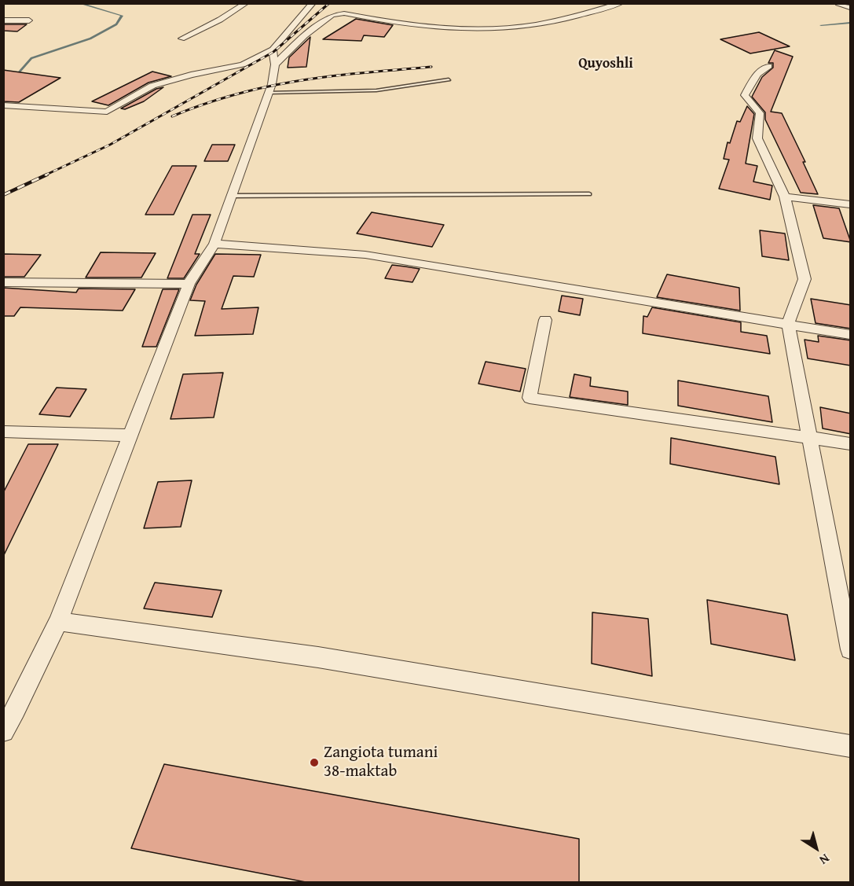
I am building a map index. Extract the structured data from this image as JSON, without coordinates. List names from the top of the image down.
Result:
{
  "districts": ["Quyoshli"],
  "places": ["Zangiota tumani 38-maktab"],
  "north": "bottom right"
}
